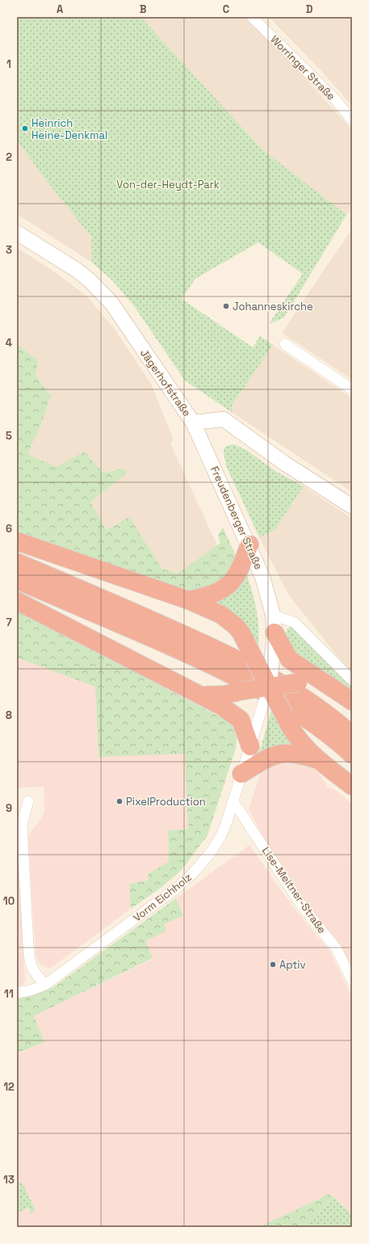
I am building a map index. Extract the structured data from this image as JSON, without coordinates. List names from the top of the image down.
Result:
{
  "streets": {
    "main road": ["Jägerhofstraße", "Freudenberger Straße"],
    "street": ["Worringer Straße", "Lise-Meitner-Straße", "Vorm Eichholz"]
  },
  "crossings": [
    ["Jägerhofstraße", "Freudenberger Straße"],
    ["Freudenberger Straße", "Vorm Eichholz"],
    ["Lise-Meitner-Straße", "Vorm Eichholz"]
  ],
  "parks": ["Von-der-Heydt-Park"],
  "places": [
    "Heinrich Heine-Denkmal",
    "Johanneskirche",
    "PixelProduction",
    "Aptiv"
  ],
  "grid": {
    "columns": [
      "A",
      "B",
      "C",
      "D"
    ],
    "rows": [
      "1",
      "2",
      "3",
      "4",
      "5",
      "6",
      "7",
      "8",
      "9",
      "10",
      "11",
      "12",
      "13"
    ]
  }
}
